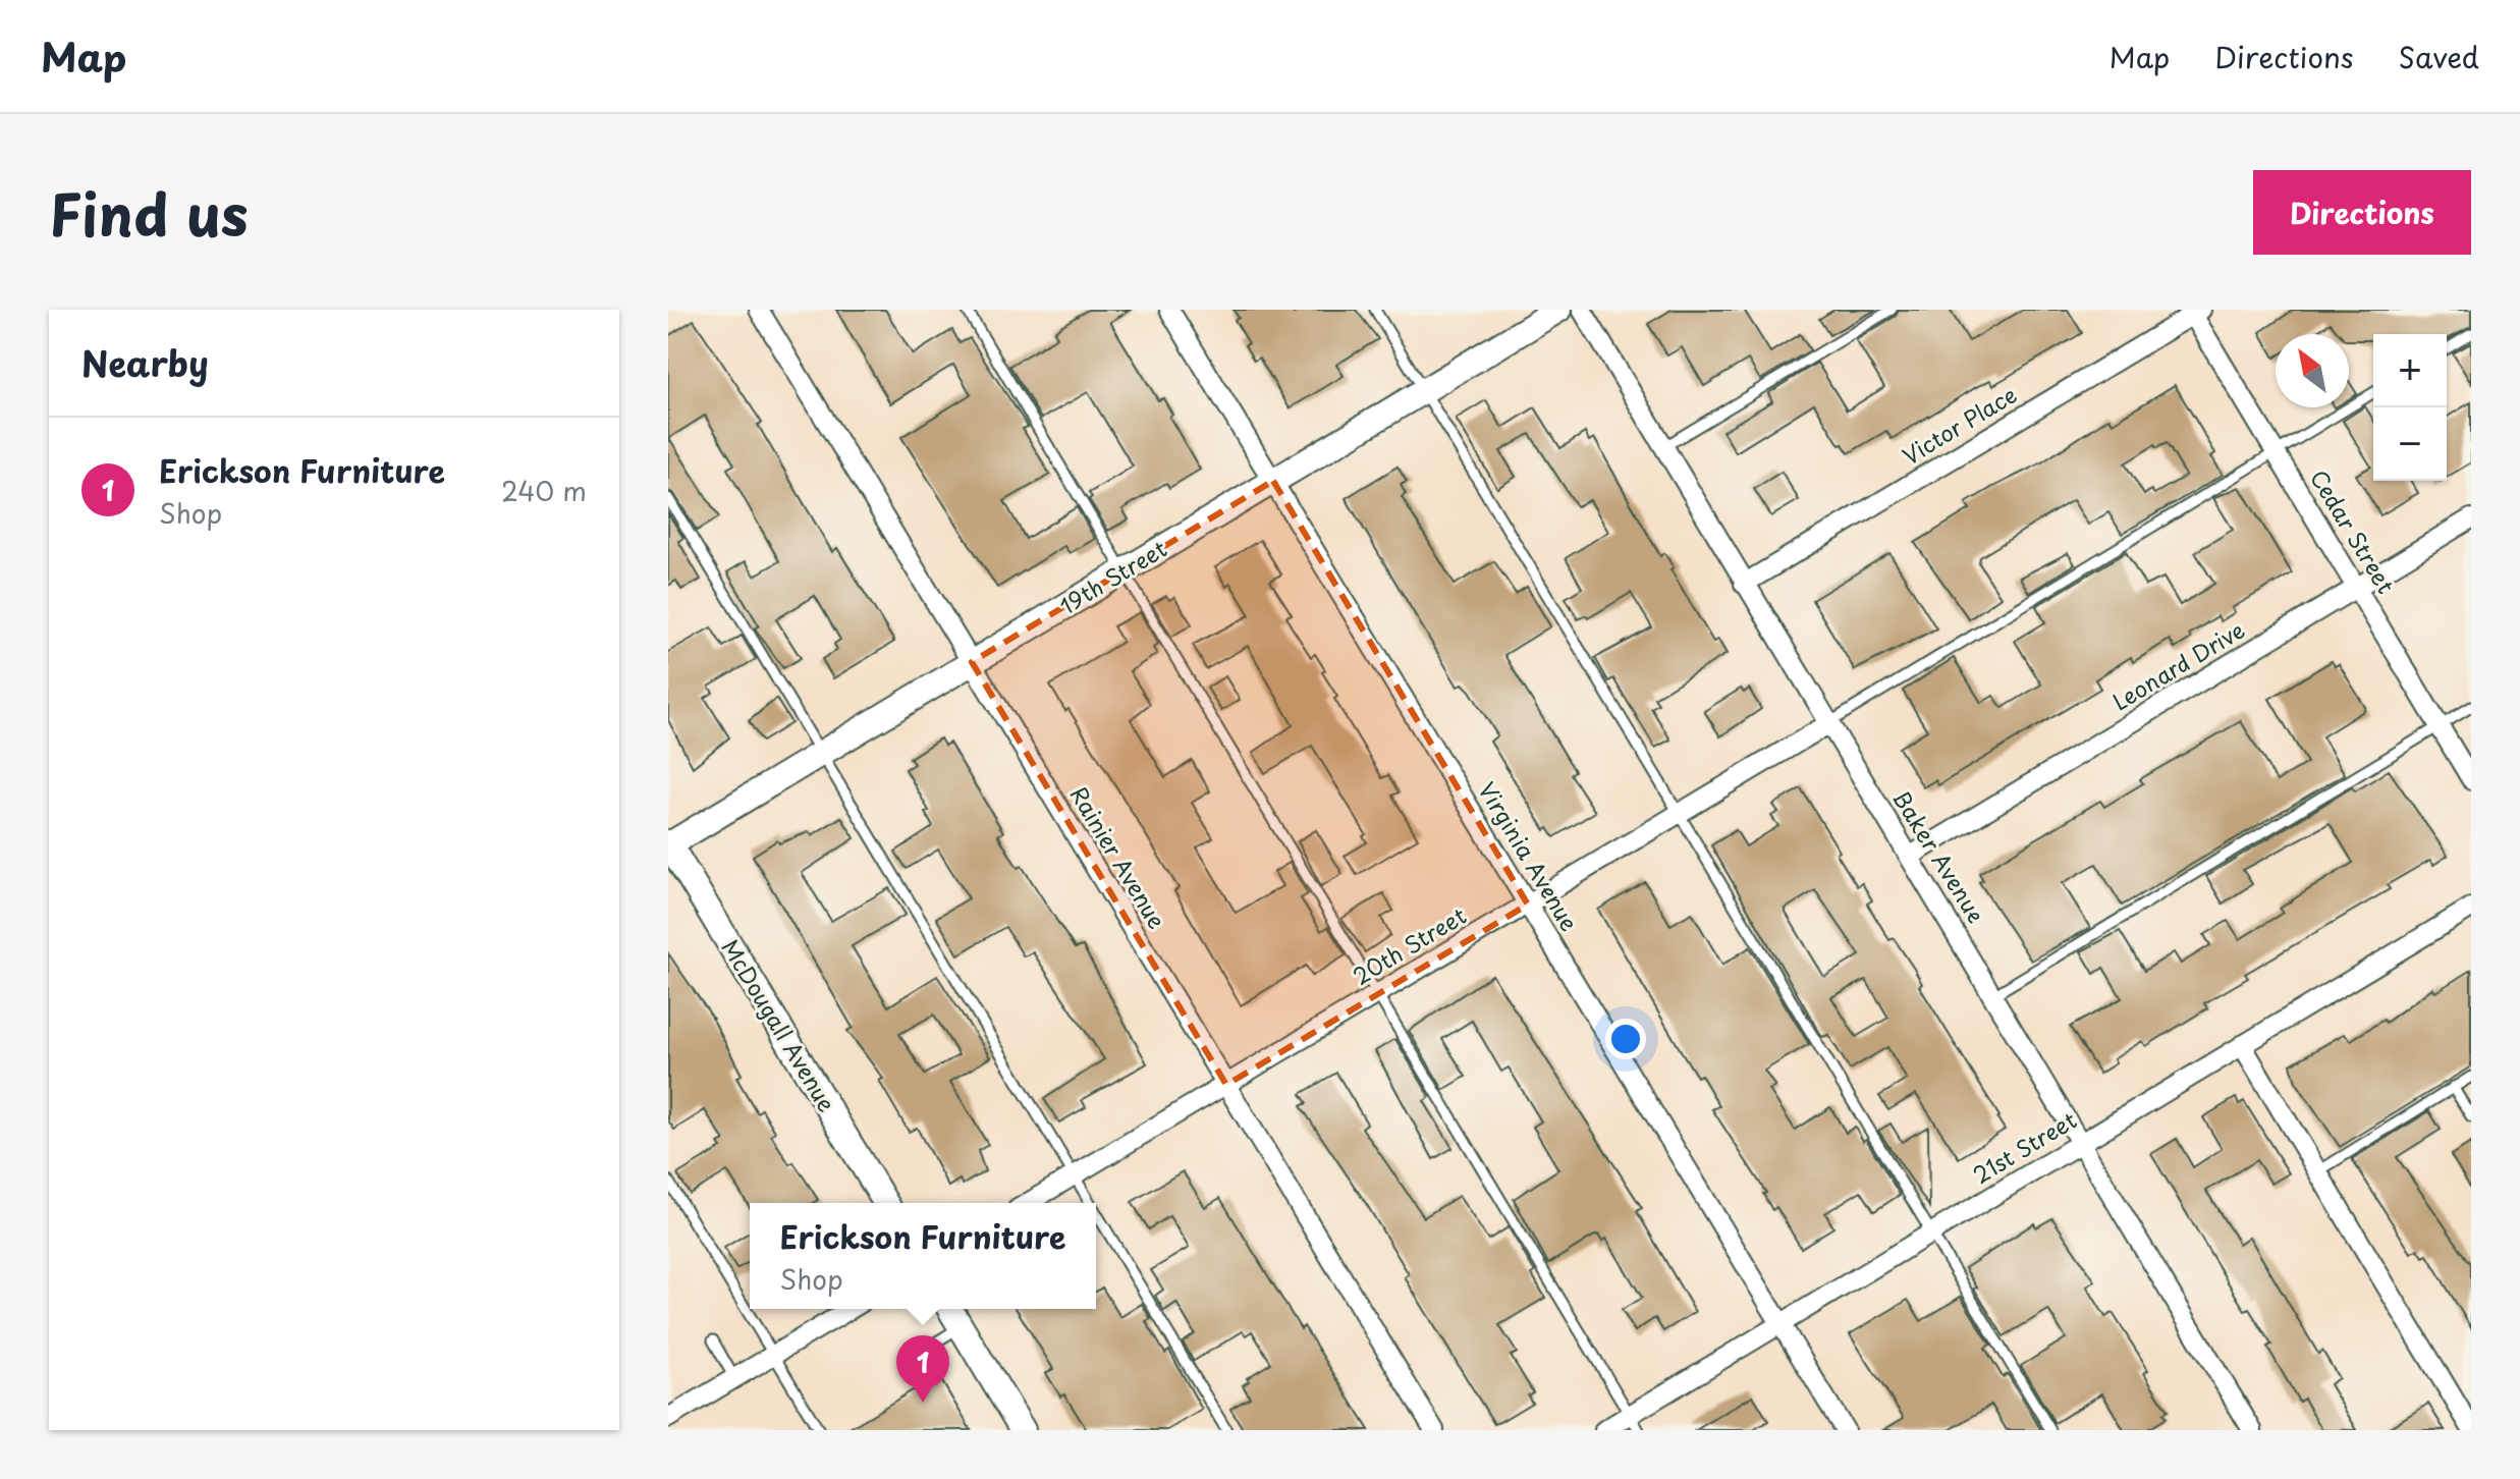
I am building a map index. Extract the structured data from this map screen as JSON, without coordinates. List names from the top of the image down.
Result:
{
  "streets": {
    "street": [
      "Victor Place",
      "Cedar Street",
      "19th Street",
      "Leonard Drive",
      "Virginia Avenue",
      "Baker Avenue",
      "Rainier Avenue",
      "20th Street",
      "McDougall Avenue",
      "21st Street"
    ]
  },
  "crossings": [
    ["Victor Place", "Cedar Street"],
    ["Victor Place", "Baker Avenue"],
    ["Cedar Street", "Leonard Drive"],
    ["19th Street", "Virginia Avenue"],
    ["19th Street", "Rainier Avenue"],
    ["19th Street", "McDougall Avenue"],
    ["Leonard Drive", "Baker Avenue"],
    ["Virginia Avenue", "20th Street"],
    ["Virginia Avenue", "21st Street"],
    ["Baker Avenue", "20th Street"],
    ["Baker Avenue", "21st Street"],
    ["Rainier Avenue", "20th Street"]
  ],
  "north": "top left",
  "page": {
    "header": "Map",
    "nav": ["Map", "Directions", "Saved"],
    "title": "Find us",
    "buttons": "Directions",
    "heading": "Nearby",
    "map_buttons": ["+", "−"],
    "list": [
      {
        "mark": "1",
        "name": "Erickson Furniture",
        "note": "Shop",
        "value": "240 m"
      }
    ],
    "popup": ["Erickson Furniture", "Shop"],
    "pins": "1"
  }
}
